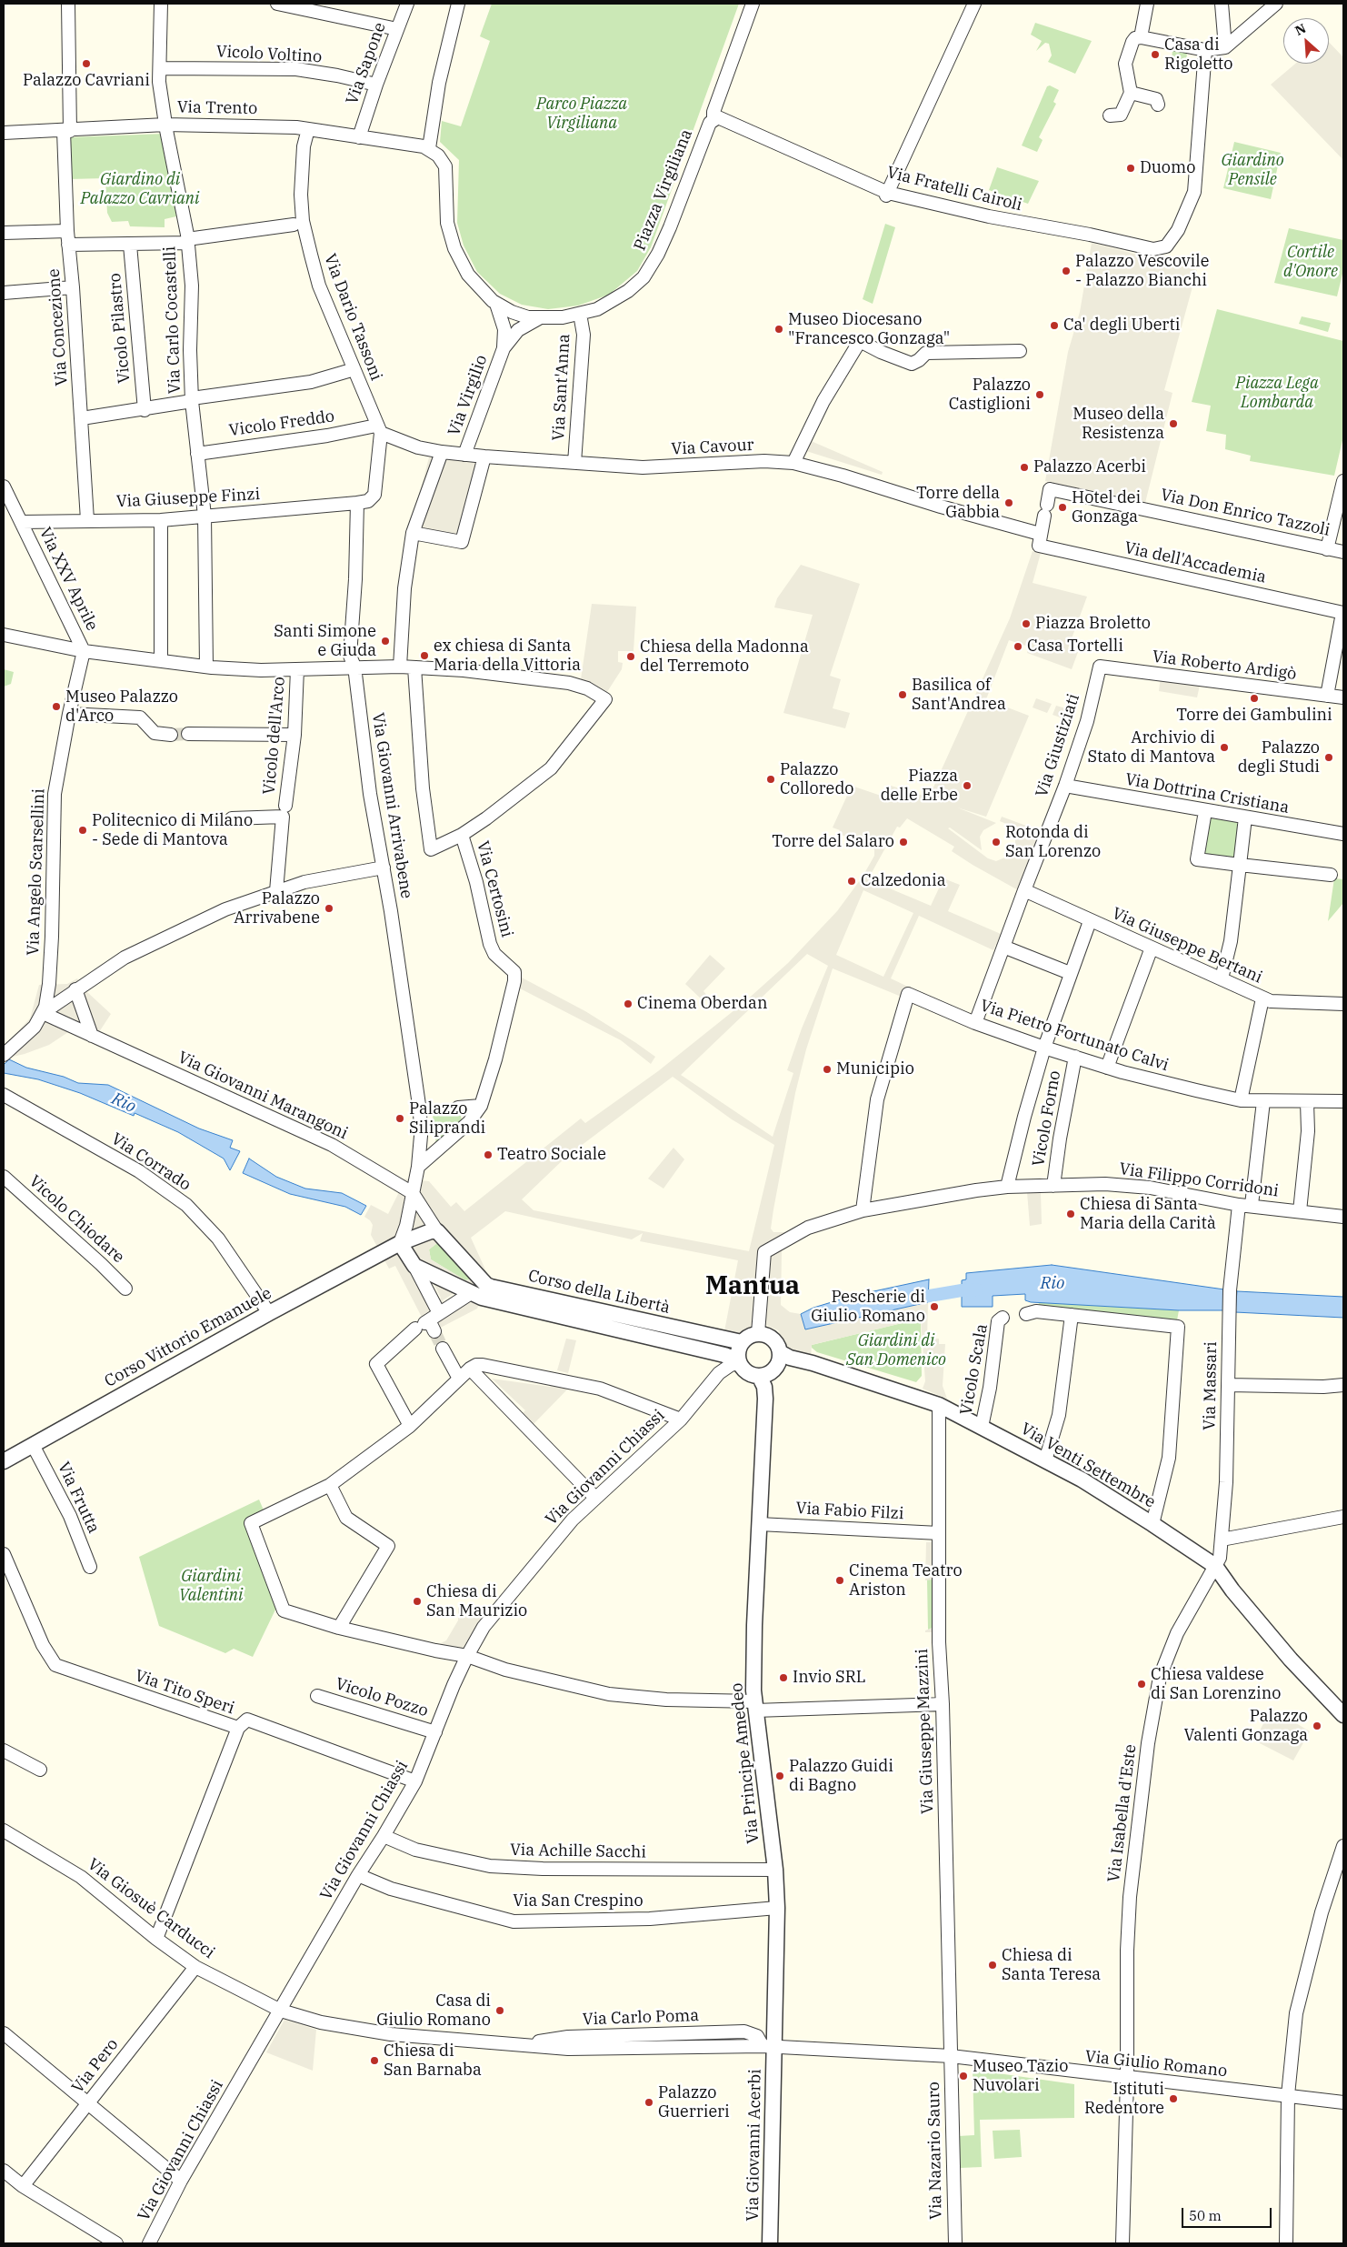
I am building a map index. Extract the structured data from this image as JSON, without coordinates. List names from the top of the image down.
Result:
{
  "streets": {
    "street": [
      "Vicolo Voltino",
      "Via Sapone",
      "Via Trento",
      "Via Fratelli Cairoli",
      "Piazza Virgiliana",
      "Via Dario Tassoni",
      "Via Carlo Cocastelli",
      "Via Concezione",
      "Vicolo Pilastro",
      "Via Sant'Anna",
      "Via Virgilio",
      "Vicolo Freddo",
      "Via Cavour",
      "Via Giuseppe Finzi",
      "Via Don Enrico Tazzoli",
      "Via dell'Accademia",
      "Via XXV Aprile",
      "Via Roberto Ardigò",
      "Vicolo dell'Arco",
      "Via Giustiziati",
      "Via Dottrina Cristiana",
      "Via Giovanni Arrivabene",
      "Via Angelo Scarsellini",
      "Via Certosini",
      "Via Giuseppe Bertani",
      "Via Pietro Fortunato Calvi",
      "Via Giovanni Marangoni",
      "Vicolo Forno",
      "Via Corrado",
      "Via Filippo Corridoni",
      "Vicolo Chiodare",
      "Corso della Libertà",
      "Corso Vittorio Emanuele",
      "Vicolo Scala",
      "Via Massari",
      "Via Venti Settembre",
      "Via Giovanni Chiassi",
      "Via Frutta",
      "Via Fabio Filzi",
      "Via Tito Speri",
      "Vicolo Pozzo",
      "Via Giuseppe Mazzini",
      "Via Principe Amedeo",
      "Via Isabella d'Este",
      "Via Achille Sacchi",
      "Via San Crespino",
      "Via Giosuè Carducci",
      "Via Carlo Poma",
      "Via Giulio Romano",
      "Via Pero",
      "Via Giovanni Acerbi",
      "Via Nazario Sauro"
    ]
  },
  "crossings": [
    ["Vicolo Voltino", "Via Sapone"],
    ["Vicolo Voltino", "Via Carlo Cocastelli"],
    ["Via Sapone", "Via Trento"],
    ["Via Trento", "Piazza Virgiliana"],
    ["Via Trento", "Via Dario Tassoni"],
    ["Via Trento", "Via Carlo Cocastelli"],
    ["Via Trento", "Via Concezione"],
    ["Via Fratelli Cairoli", "Piazza Virgiliana"],
    ["Piazza Virgiliana", "Via Sant'Anna"],
    ["Piazza Virgiliana", "Via Virgilio"],
    ["Via Dario Tassoni", "Vicolo Freddo"],
    ["Via Dario Tassoni", "Via Cavour"],
    ["Via Carlo Cocastelli", "Vicolo Freddo"],
    ["Via Carlo Cocastelli", "Via Giuseppe Finzi"],
    ["Via Concezione", "Via Giuseppe Finzi"],
    ["Via Sant'Anna", "Via Cavour"],
    ["Via Virgilio", "Via Cavour"],
    ["Vicolo Freddo", "Via Cavour"],
    ["Via Cavour", "Via Don Enrico Tazzoli"],
    ["Via Cavour", "Via dell'Accademia"],
    ["Via Giuseppe Finzi", "Via XXV Aprile"],
    ["Via Giuseppe Finzi", "Via Giovanni Arrivabene"],
    ["Via Don Enrico Tazzoli", "Via dell'Accademia"],
    ["Via XXV Aprile", "Via Angelo Scarsellini"],
    ["Via Roberto Ardigò", "Via Giustiziati"],
    ["Via Giustiziati", "Via Dottrina Cristiana"],
    ["Via Giustiziati", "Via Giuseppe Bertani"],
    ["Via Giustiziati", "Via Pietro Fortunato Calvi"],
    ["Via Giovanni Arrivabene", "Via Giovanni Marangoni"],
    ["Via Giovanni Arrivabene", "Corso Vittorio Emanuele"],
    ["Via Angelo Scarsellini", "Via Giovanni Marangoni"],
    ["Via Pietro Fortunato Calvi", "Vicolo Forno"],
    ["Via Pietro Fortunato Calvi", "Via Filippo Corridoni"],
    ["Via Pietro Fortunato Calvi", "Via Massari"],
    ["Vicolo Forno", "Via Filippo Corridoni"],
    ["Via Corrado", "Corso Vittorio Emanuele"],
    ["Via Filippo Corridoni", "Corso della Libertà"],
    ["Via Filippo Corridoni", "Via Massari"],
    ["Via Filippo Corridoni", "Via Venti Settembre"],
    ["Via Filippo Corridoni", "Via Giovanni Chiassi"],
    ["Via Filippo Corridoni", "Via Principe Amedeo"],
    ["Corso della Libertà", "Via Venti Settembre"],
    ["Corso della Libertà", "Via Giovanni Chiassi"],
    ["Corso della Libertà", "Via Principe Amedeo"],
    ["Corso Vittorio Emanuele", "Via Frutta"],
    ["Vicolo Scala", "Via Venti Settembre"],
    ["Via Massari", "Via Venti Settembre"],
    ["Via Massari", "Via Isabella d'Este"],
    ["Via Venti Settembre", "Via Giovanni Chiassi"],
    ["Via Venti Settembre", "Via Giuseppe Mazzini"],
    ["Via Venti Settembre", "Via Principe Amedeo"],
    ["Via Venti Settembre", "Via Isabella d'Este"],
    ["Via Giovanni Chiassi", "Via Tito Speri"],
    ["Via Giovanni Chiassi", "Vicolo Pozzo"],
    ["Via Giovanni Chiassi", "Via Principe Amedeo"],
    ["Via Giovanni Chiassi", "Via Achille Sacchi"],
    ["Via Giovanni Chiassi", "Via San Crespino"],
    ["Via Giovanni Chiassi", "Via Giosuè Carducci"],
    ["Via Giovanni Chiassi", "Via Carlo Poma"],
    ["Via Fabio Filzi", "Via Giuseppe Mazzini"],
    ["Via Fabio Filzi", "Via Principe Amedeo"],
    ["Via Giuseppe Mazzini", "Via Giulio Romano"],
    ["Via Giuseppe Mazzini", "Via Nazario Sauro"],
    ["Via Principe Amedeo", "Via Achille Sacchi"],
    ["Via Principe Amedeo", "Via San Crespino"],
    ["Via Principe Amedeo", "Via Carlo Poma"],
    ["Via Principe Amedeo", "Via Giulio Romano"],
    ["Via Principe Amedeo", "Via Giovanni Acerbi"],
    ["Via Isabella d'Este", "Via Giulio Romano"],
    ["Via Giosuè Carducci", "Via Carlo Poma"],
    ["Via Giosuè Carducci", "Via Pero"],
    ["Via Carlo Poma", "Via Giulio Romano"],
    ["Via Carlo Poma", "Via Giovanni Acerbi"],
    ["Via Giulio Romano", "Via Giovanni Acerbi"],
    ["Via Giulio Romano", "Via Nazario Sauro"]
  ],
  "districts": ["Mantua"],
  "water": ["Rio"],
  "parks": [
    "Parco Piazza Virgiliana",
    "Giardino Pensile",
    "Giardino di Palazzo Cavriani",
    "Cortile d'Onore",
    "Piazza Lega Lombarda",
    "Giardini di San Domenico",
    "Giardini Valentini"
  ],
  "places": [
    "Casa di Rigoletto",
    "Palazzo Cavriani",
    "Duomo",
    "Palazzo Vescovile - Palazzo Bianchi",
    "Ca' degli Uberti",
    "Museo Diocesano \"Francesco Gonzaga\"",
    "Palazzo Castiglioni",
    "Museo della Resistenza",
    "Palazzo Acerbi",
    "Torre della Gabbia",
    "Hotel dei Gonzaga",
    "Piazza Broletto",
    "Santi Simone e Giuda",
    "Casa Tortelli",
    "ex chiesa di Santa Maria della Vittoria",
    "Chiesa della Madonna del Terremoto",
    "Basilica of Sant'Andrea",
    "Torre dei Gambulini",
    "Museo Palazzo d'Arco",
    "Archivio di Stato di Mantova",
    "Palazzo degli Studi",
    "Palazzo Colloredo",
    "Piazza delle Erbe",
    "Politecnico di Milano - Sede di Mantova",
    "Torre del Salaro",
    "Rotonda di San Lorenzo",
    "Calzedonia",
    "Palazzo Arrivabene",
    "Cinema Oberdan",
    "Municipio",
    "Palazzo Siliprandi",
    "Teatro Sociale",
    "Chiesa di Santa Maria della Carità",
    "Pescherie di Giulio Romano",
    "Cinema Teatro Ariston",
    "Chiesa di San Maurizio",
    "Invio SRL",
    "Chiesa valdese di San Lorenzino",
    "Palazzo Valenti Gonzaga",
    "Palazzo Guidi di Bagno",
    "Chiesa di Santa Teresa",
    "Casa di Giulio Romano",
    "Chiesa di San Barnaba",
    "Museo Tazio Nuvolari",
    "Istituti Redentore",
    "Palazzo Guerrieri"
  ],
  "scale_bar": "50 m",
  "north": "top left"
}
